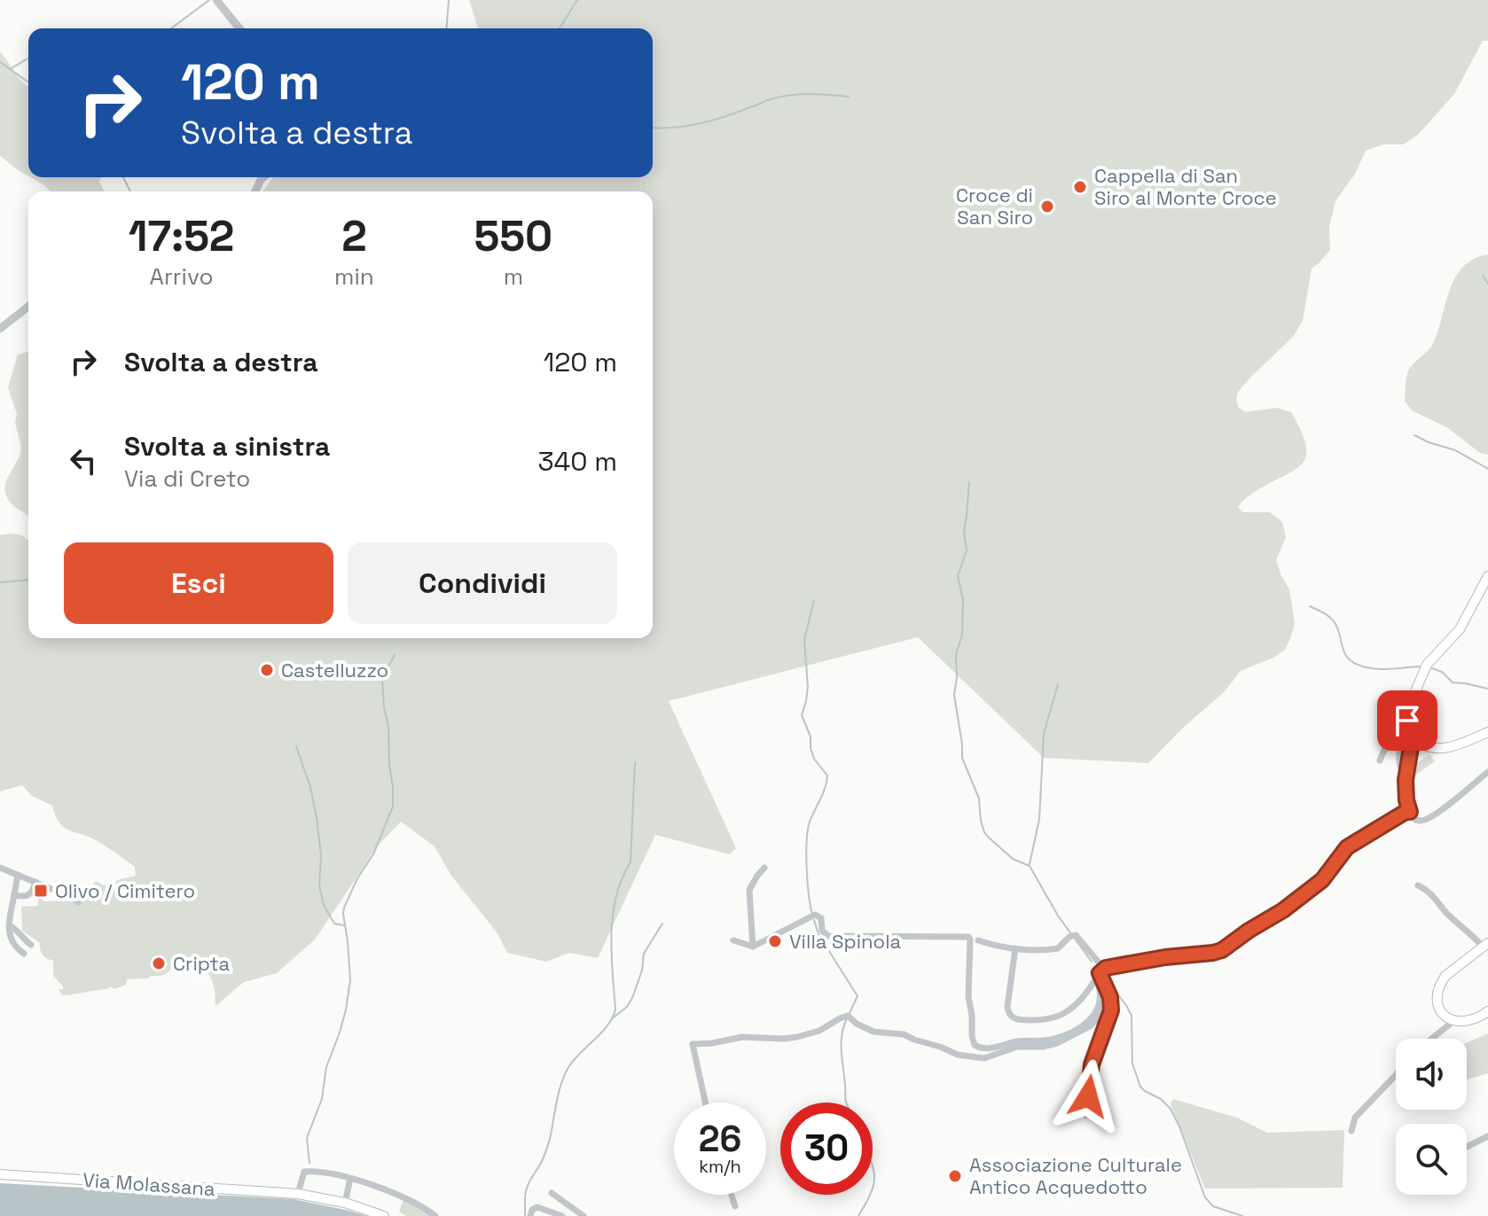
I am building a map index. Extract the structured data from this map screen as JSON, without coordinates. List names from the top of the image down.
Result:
{
  "streets": {
    "main road": ["Via Molassana"]
  },
  "places": {
    "other": [
      "Cappella di San Siro al Monte Croce",
      "Croce di San Siro",
      "Castelluzzo",
      "Villa Spinola",
      "Cripta",
      "Associazione Culturale Antico Acquedotto"
    ],
    "transit": ["Olivo / Cimitero"]
  },
  "page": {
    "turn": ["120 m", "Svolta a destra"],
    "eta": [
      "17:52",
      "Arrivo",
      "2",
      "min",
      "550",
      "m"
    ],
    "list": [
      {
        "name": "Svolta a destra",
        "value": "120 m"
      },
      {
        "name": "Svolta a sinistra",
        "note": "Via di Creto",
        "value": "340 m"
      }
    ],
    "buttons": ["Esci", "Condividi"],
    "speed": "26 km/h",
    "limit": "30"
  }
}
